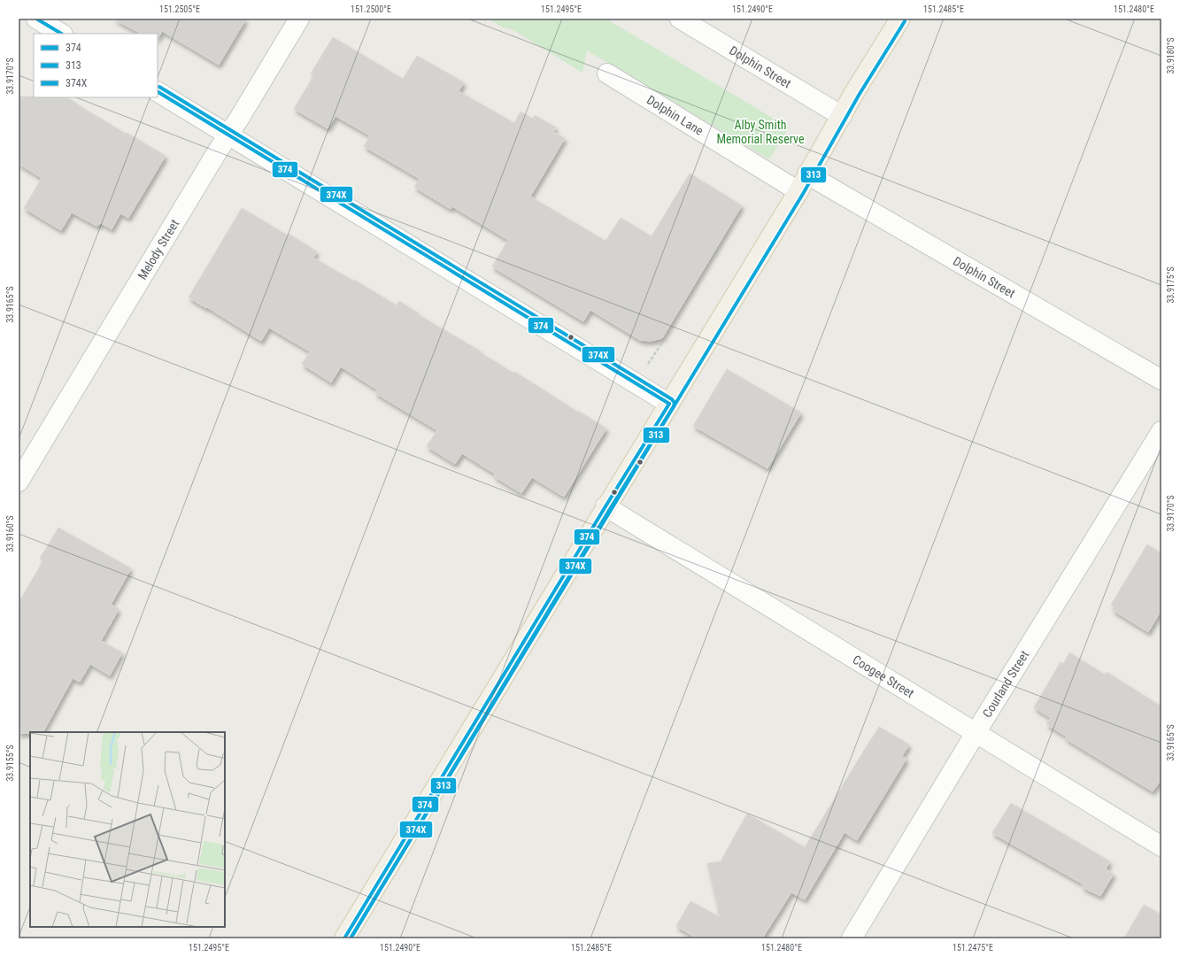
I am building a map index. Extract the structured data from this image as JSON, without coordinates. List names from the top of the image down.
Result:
{
  "streets": {
    "street": [
      "Dolphin Street",
      "Dolphin Lane",
      "Melody Street",
      "Coogee Street",
      "Courland Street"
    ]
  },
  "crossings": [
    ["Dolphin Street", "Dolphin Lane"],
    ["Coogee Street", "Courland Street"]
  ],
  "parks": ["Alby Smith Memorial Reserve"],
  "lines": ["transit line 374", "transit line 313", "transit line 374X"],
  "legend": ["374", "313", "374X"],
  "coordinates": [
    "151.2505°E",
    "151.2500°E",
    "151.2495°E",
    "151.2490°E",
    "151.2485°E",
    "151.2480°E",
    "33.9180°S",
    "33.9170°S",
    "33.9175°S",
    "33.9165°S",
    "33.9160°S",
    "33.9155°S",
    "151.2475°E"
  ]
}
